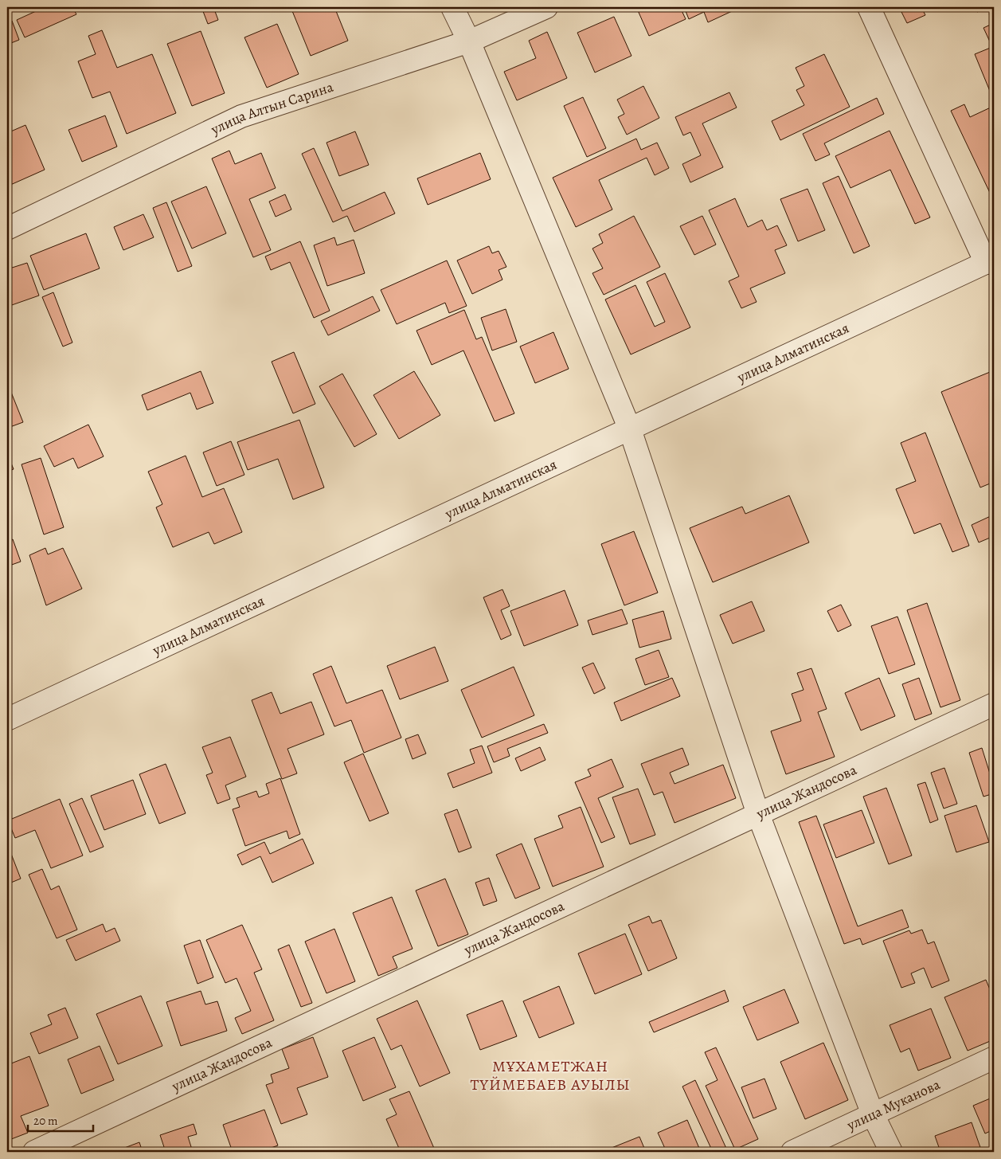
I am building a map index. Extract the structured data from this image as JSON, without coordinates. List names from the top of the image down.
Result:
{
  "streets": {
    "street": [
      "улица Алтын Сарина",
      "улица Алматинская",
      "улица Жандосова",
      "улица Муканова"
    ]
  },
  "districts": ["МҰХАМЕТЖАН ТҮЙМЕБАЕВ АУЫЛЫ"],
  "scale_bar": "20 m"
}
